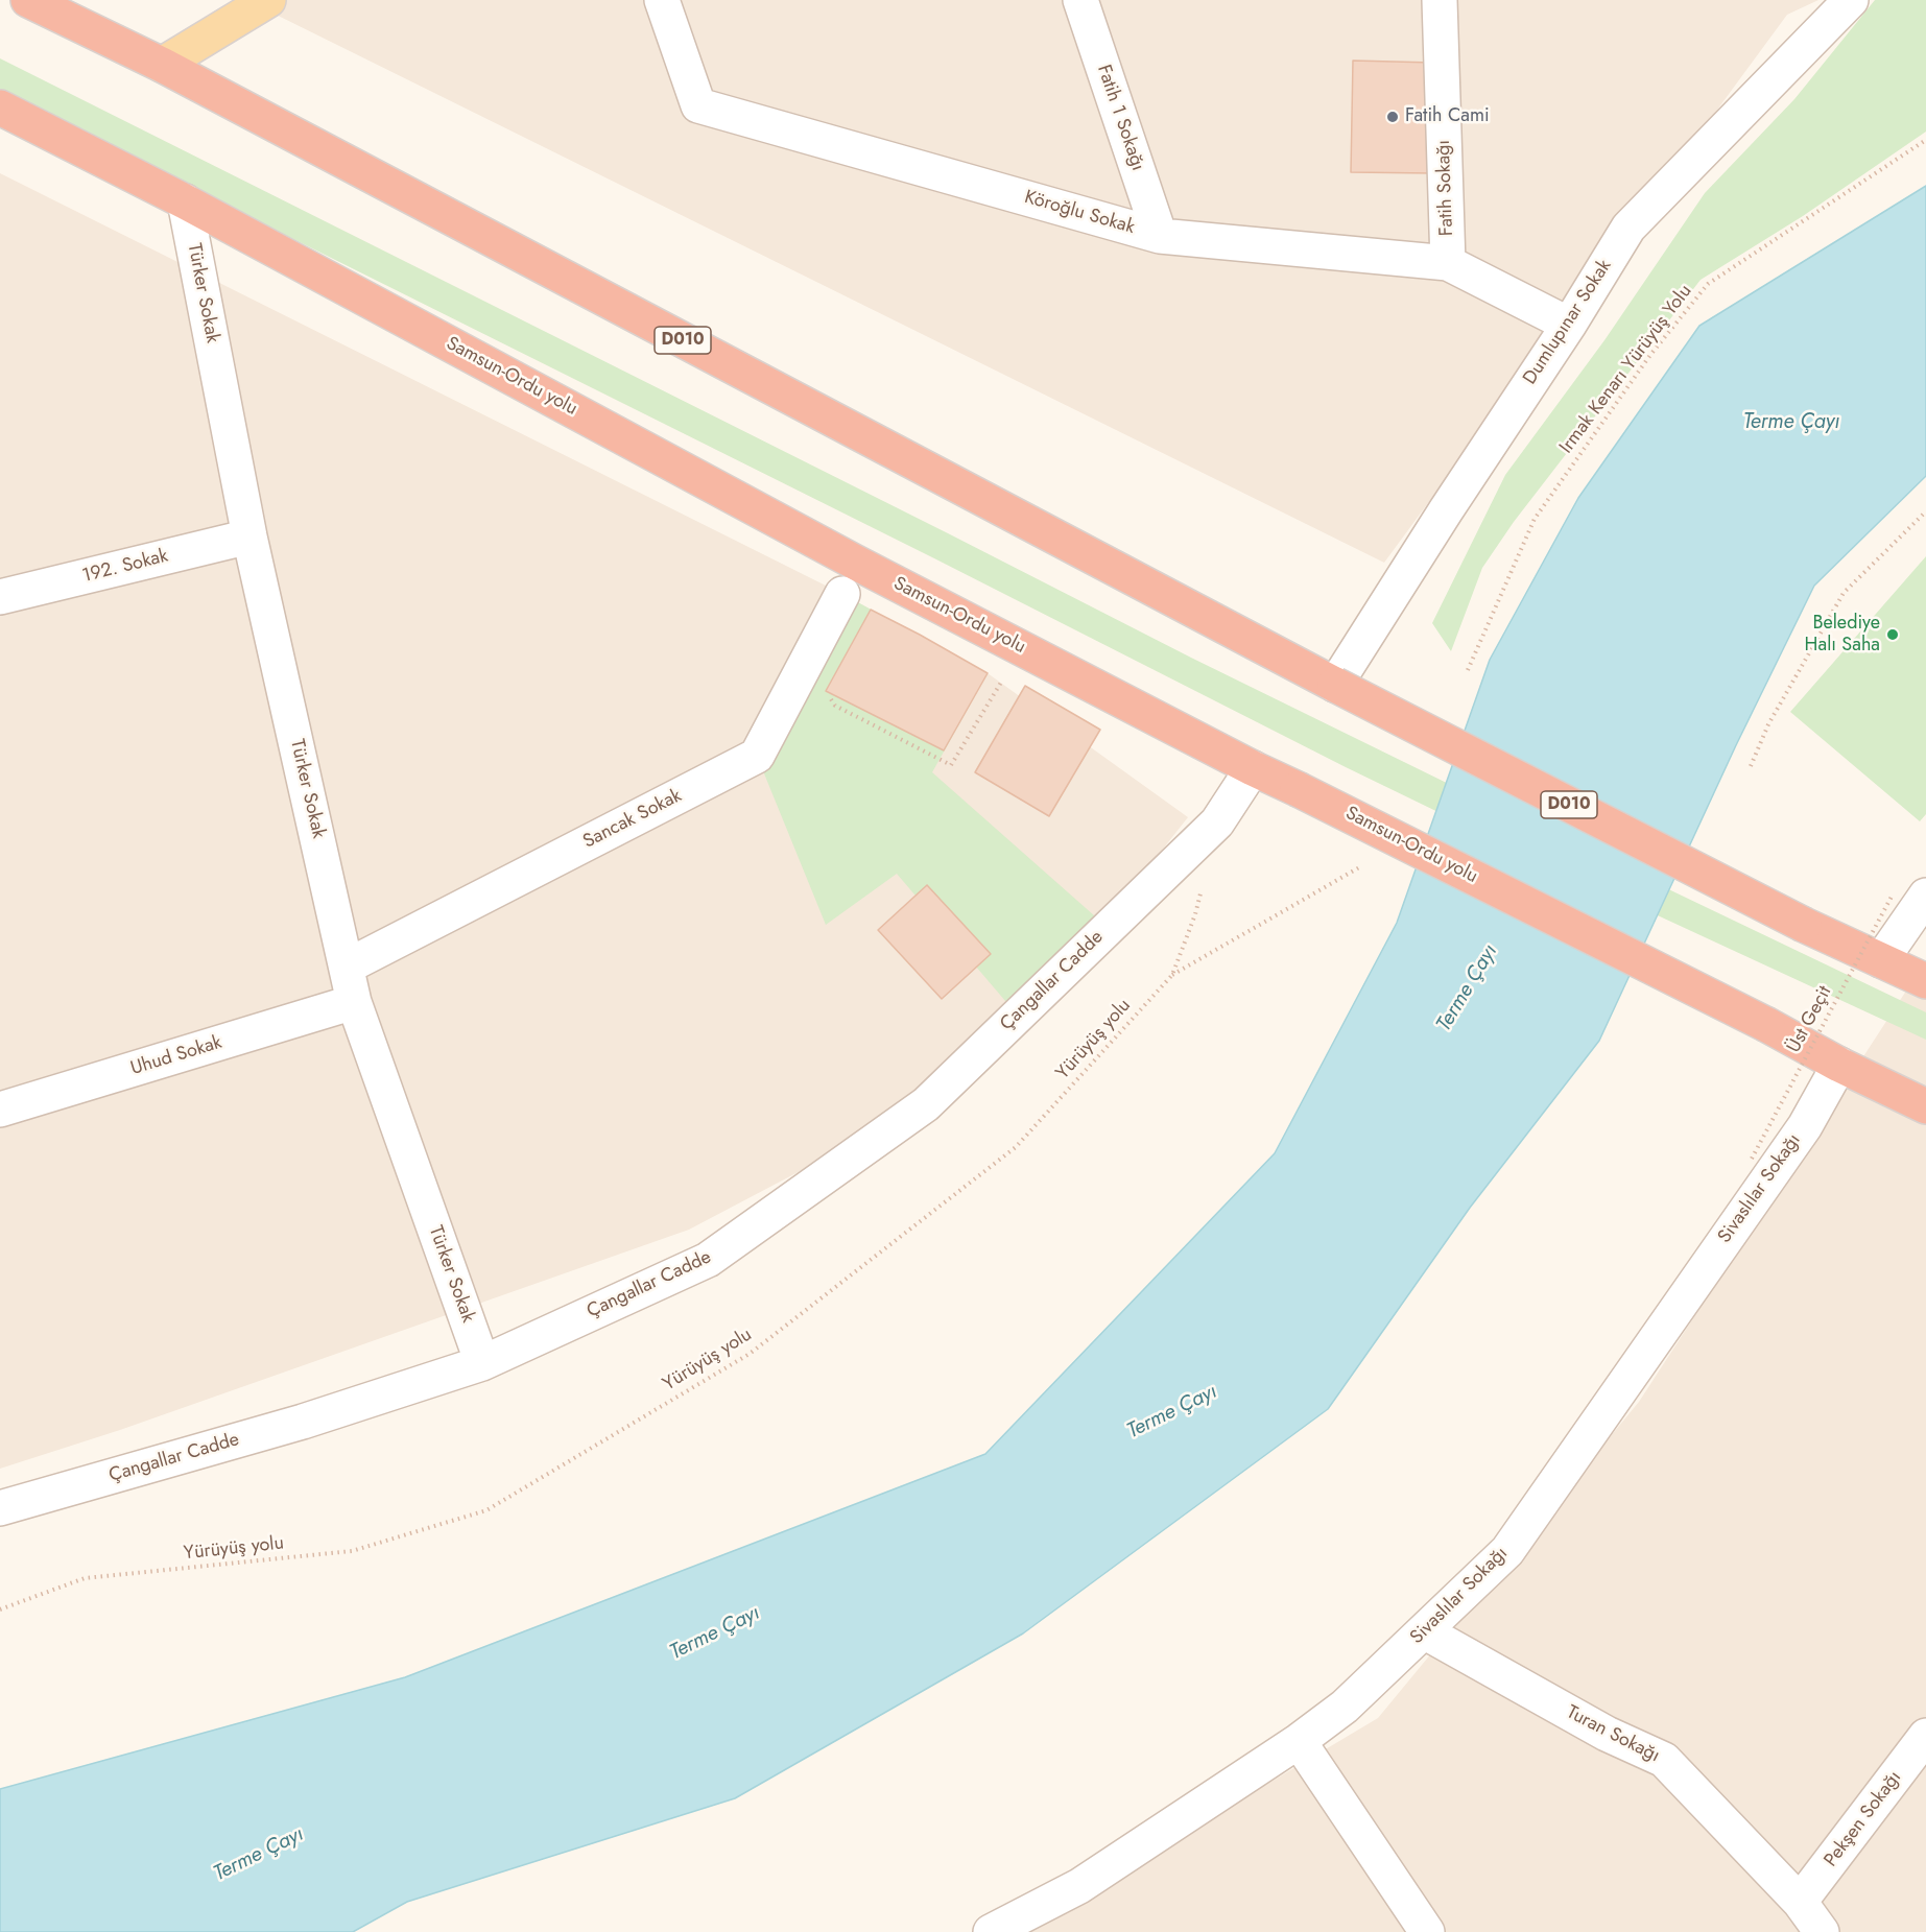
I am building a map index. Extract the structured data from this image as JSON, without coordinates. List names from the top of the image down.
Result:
{
  "streets": {
    "highway": ["D010", "Samsun-Ordu yolu"],
    "street": [
      "Fatih 1 Sokağı",
      "Fatih Sokağı",
      "Köroğlu Sokak",
      "Türker Sokak",
      "Dumlupınar Sokak",
      "192. Sokak",
      "Sancak Sokak",
      "Çangallar Cadde",
      "Uhud Sokak",
      "Sivaslılar Sokağı",
      "Turan Sokağı",
      "Pekşen Sokağı"
    ],
    "path": ["Irmak Kenarı Yürüyüş Yolu", "Üst Geçit", "Yürüyüş yolu"]
  },
  "crossings": [
    ["Fatih 1 Sokağı", "Köroğlu Sokak"],
    ["Fatih Sokağı", "Köroğlu Sokak"],
    ["Köroğlu Sokak", "Dumlupınar Sokak"],
    ["Türker Sokak", "Samsun-Ordu yolu"],
    ["Türker Sokak", "192. Sokak"],
    ["Türker Sokak", "Sancak Sokak"],
    ["Türker Sokak", "Çangallar Cadde"],
    ["Türker Sokak", "Uhud Sokak"],
    ["Dumlupınar Sokak", "D010"],
    ["Samsun-Ordu yolu", "Çangallar Cadde"],
    ["Samsun-Ordu yolu", "Sivaslılar Sokağı"],
    ["Sivaslılar Sokağı", "Turan Sokağı"],
    ["Turan Sokağı", "Pekşen Sokağı"]
  ],
  "water": ["Terme Çayı"],
  "places": ["Fatih Cami", "Belediye Halı Saha"]
}
